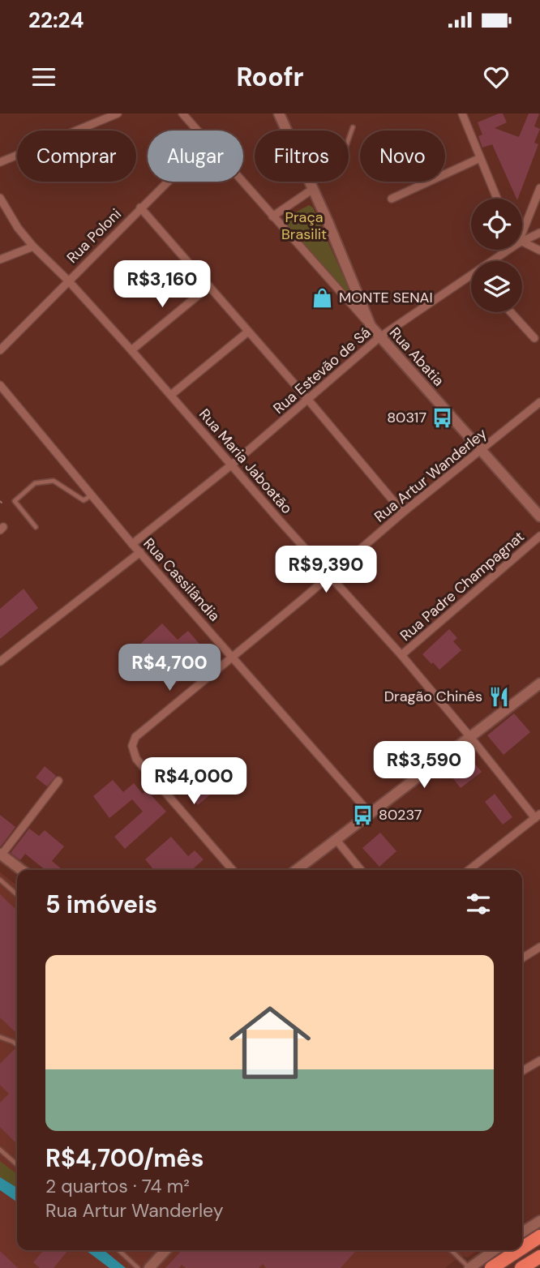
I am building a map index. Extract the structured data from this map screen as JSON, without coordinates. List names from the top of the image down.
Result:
{
  "streets": {
    "street": [
      "Rua Poloni",
      "Rua Abatia",
      "Rua Estevão de Sá",
      "Rua Maria Jaboatão",
      "Rua Artur Wanderley",
      "Rua Cassilândia",
      "Rua Padre Champagnat"
    ]
  },
  "crossings": [
    ["Rua Poloni", "Rua Maria Jaboatão"],
    ["Rua Abatia", "Rua Estevão de Sá"],
    ["Rua Abatia", "Rua Artur Wanderley"],
    ["Rua Estevão de Sá", "Rua Maria Jaboatão"],
    ["Rua Estevão de Sá", "Rua Cassilândia"],
    ["Rua Maria Jaboatão", "Rua Artur Wanderley"],
    ["Rua Maria Jaboatão", "Rua Padre Champagnat"],
    ["Rua Artur Wanderley", "Rua Cassilândia"]
  ],
  "parks": ["Praça Brasilit"],
  "places": {
    "shop": ["MONTE SENAI"],
    "bus stop": ["80317", "80237"],
    "restaurant": ["Dragão Chinês"]
  },
  "page": {
    "status": "22:24",
    "header": "Roofr",
    "chip": [
      "Comprar",
      "Alugar",
      "Filtros",
      "Novo"
    ],
    "price": [
      "R$3,160",
      "R$9,390",
      "R$4,700",
      "R$3,590",
      "R$4,000"
    ],
    "heading": "5 imóveis",
    "list": [
      {
        "name": "R$4,700/mês",
        "note": "2 quartos · 74 m² · Rua Artur Wanderley"
      }
    ]
  }
}
